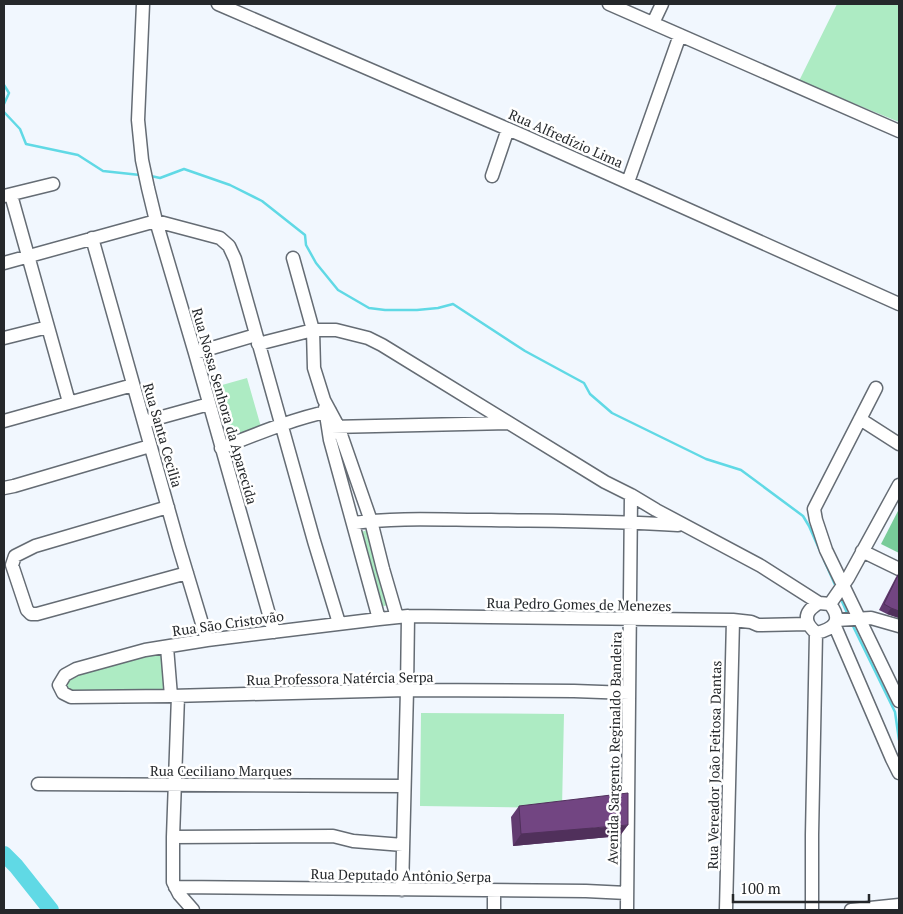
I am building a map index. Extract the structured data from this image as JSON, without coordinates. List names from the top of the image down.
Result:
{
  "streets": {
    "street": [
      "Rua Alfredízio Lima",
      "Rua Nossa Senhora da Aparecida",
      "Rua Santa Cecilia",
      "Rua Pedro Gomes de Menezes",
      "Rua São Cristovão",
      "Rua Professora Natércia Serpa",
      "Avenida Sargento Reginaldo Bandeira",
      "Rua Vereador João Feitosa Dantas",
      "Rua Ceciliano Marques",
      "Rua Deputado Antônio Serpa"
    ]
  },
  "crossings": [
    ["Rua Nossa Senhora da Aparecida", "Rua São Cristovão"],
    ["Rua Santa Cecilia", "Rua São Cristovão"],
    ["Rua Pedro Gomes de Menezes", "Rua São Cristovão"],
    ["Rua Pedro Gomes de Menezes", "Avenida Sargento Reginaldo Bandeira"],
    ["Rua Pedro Gomes de Menezes", "Rua Vereador João Feitosa Dantas"],
    ["Rua São Cristovão", "Rua Professora Natércia Serpa"],
    ["Rua Professora Natércia Serpa", "Avenida Sargento Reginaldo Bandeira"],
    ["Avenida Sargento Reginaldo Bandeira", "Rua Deputado Antônio Serpa"]
  ],
  "scale_bar": "100 m"
}
